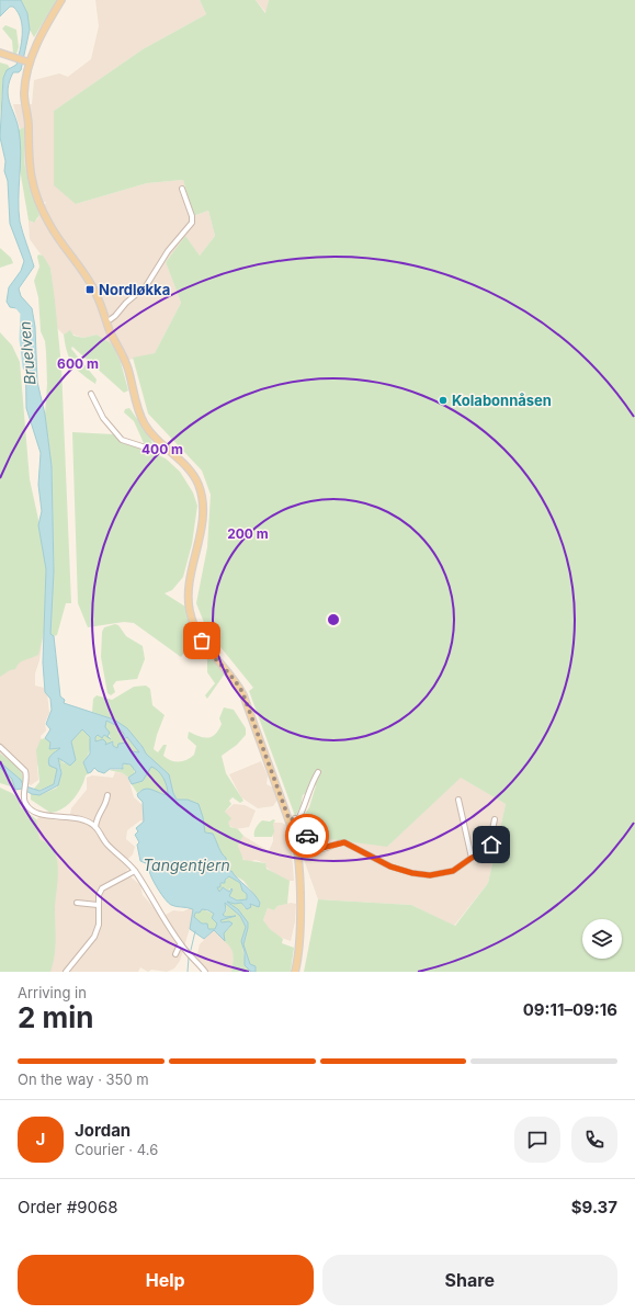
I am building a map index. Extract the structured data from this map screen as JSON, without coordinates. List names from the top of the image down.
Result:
{
  "water": ["Bruelven", "Tangentjern"],
  "places": {
    "transit": ["Nordløkka"],
    "other": ["Kolabonnåsen"]
  },
  "page": {
    "heading": ["2 min", "Arriving in", "09:11–09:16"],
    "panel": [
      "Jordan",
      "Courier · 4.6",
      "Order #9068",
      "$9.37"
    ],
    "bar": "On the way · 350 m",
    "round": "J",
    "buttons": ["Help", "Share"]
  },
  "rings": ["600 m", "400 m", "200 m"]
}
